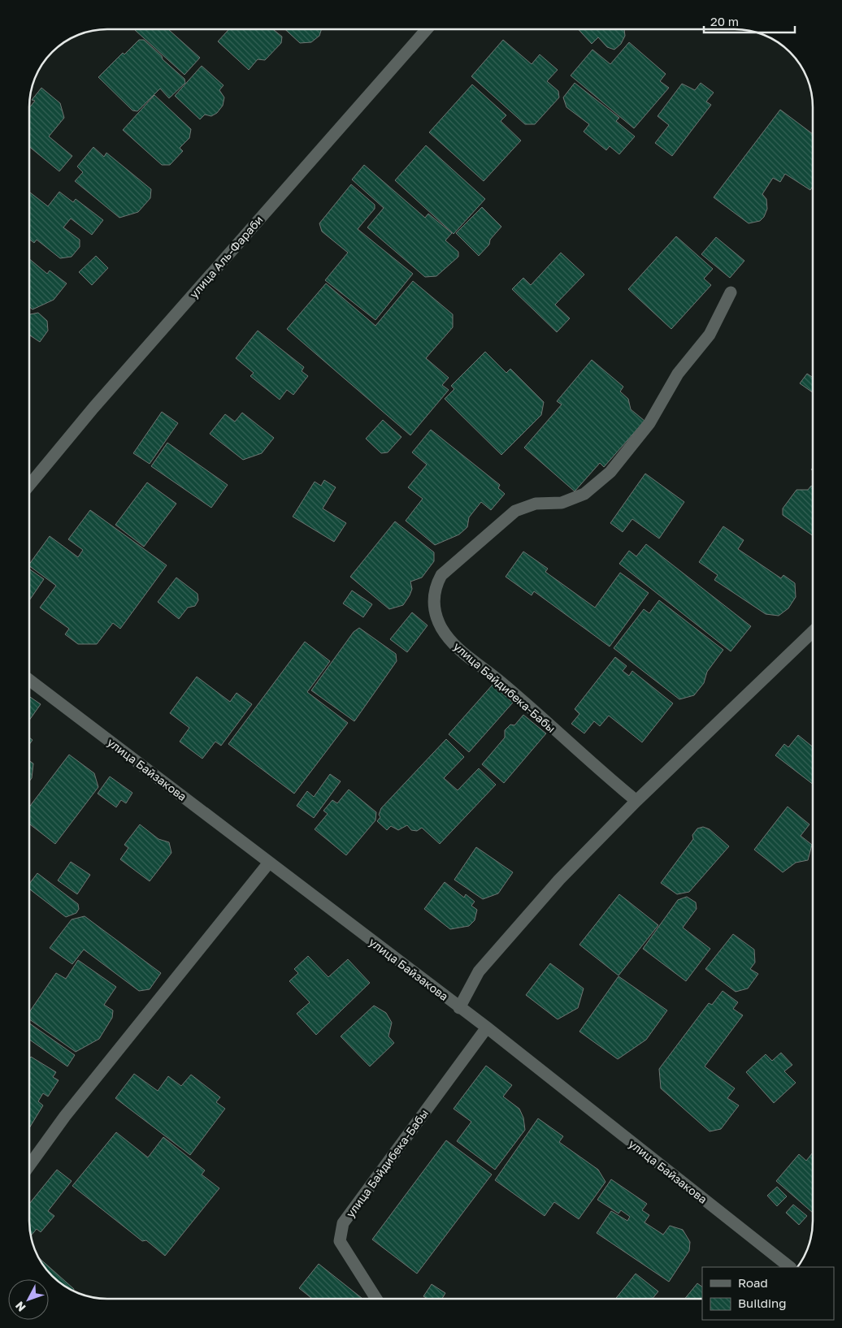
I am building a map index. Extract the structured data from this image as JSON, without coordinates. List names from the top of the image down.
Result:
{
  "streets": {
    "street": ["улица Аль-Фараби", "улица Байдибека-Бабы", "улица Байзакова"]
  },
  "crossings": [
    ["улица Байдибека-Бабы", "улица Байзакова"]
  ],
  "legend": ["Road", "Building"],
  "scale_bar": "20 m",
  "north": "bottom left"
}
